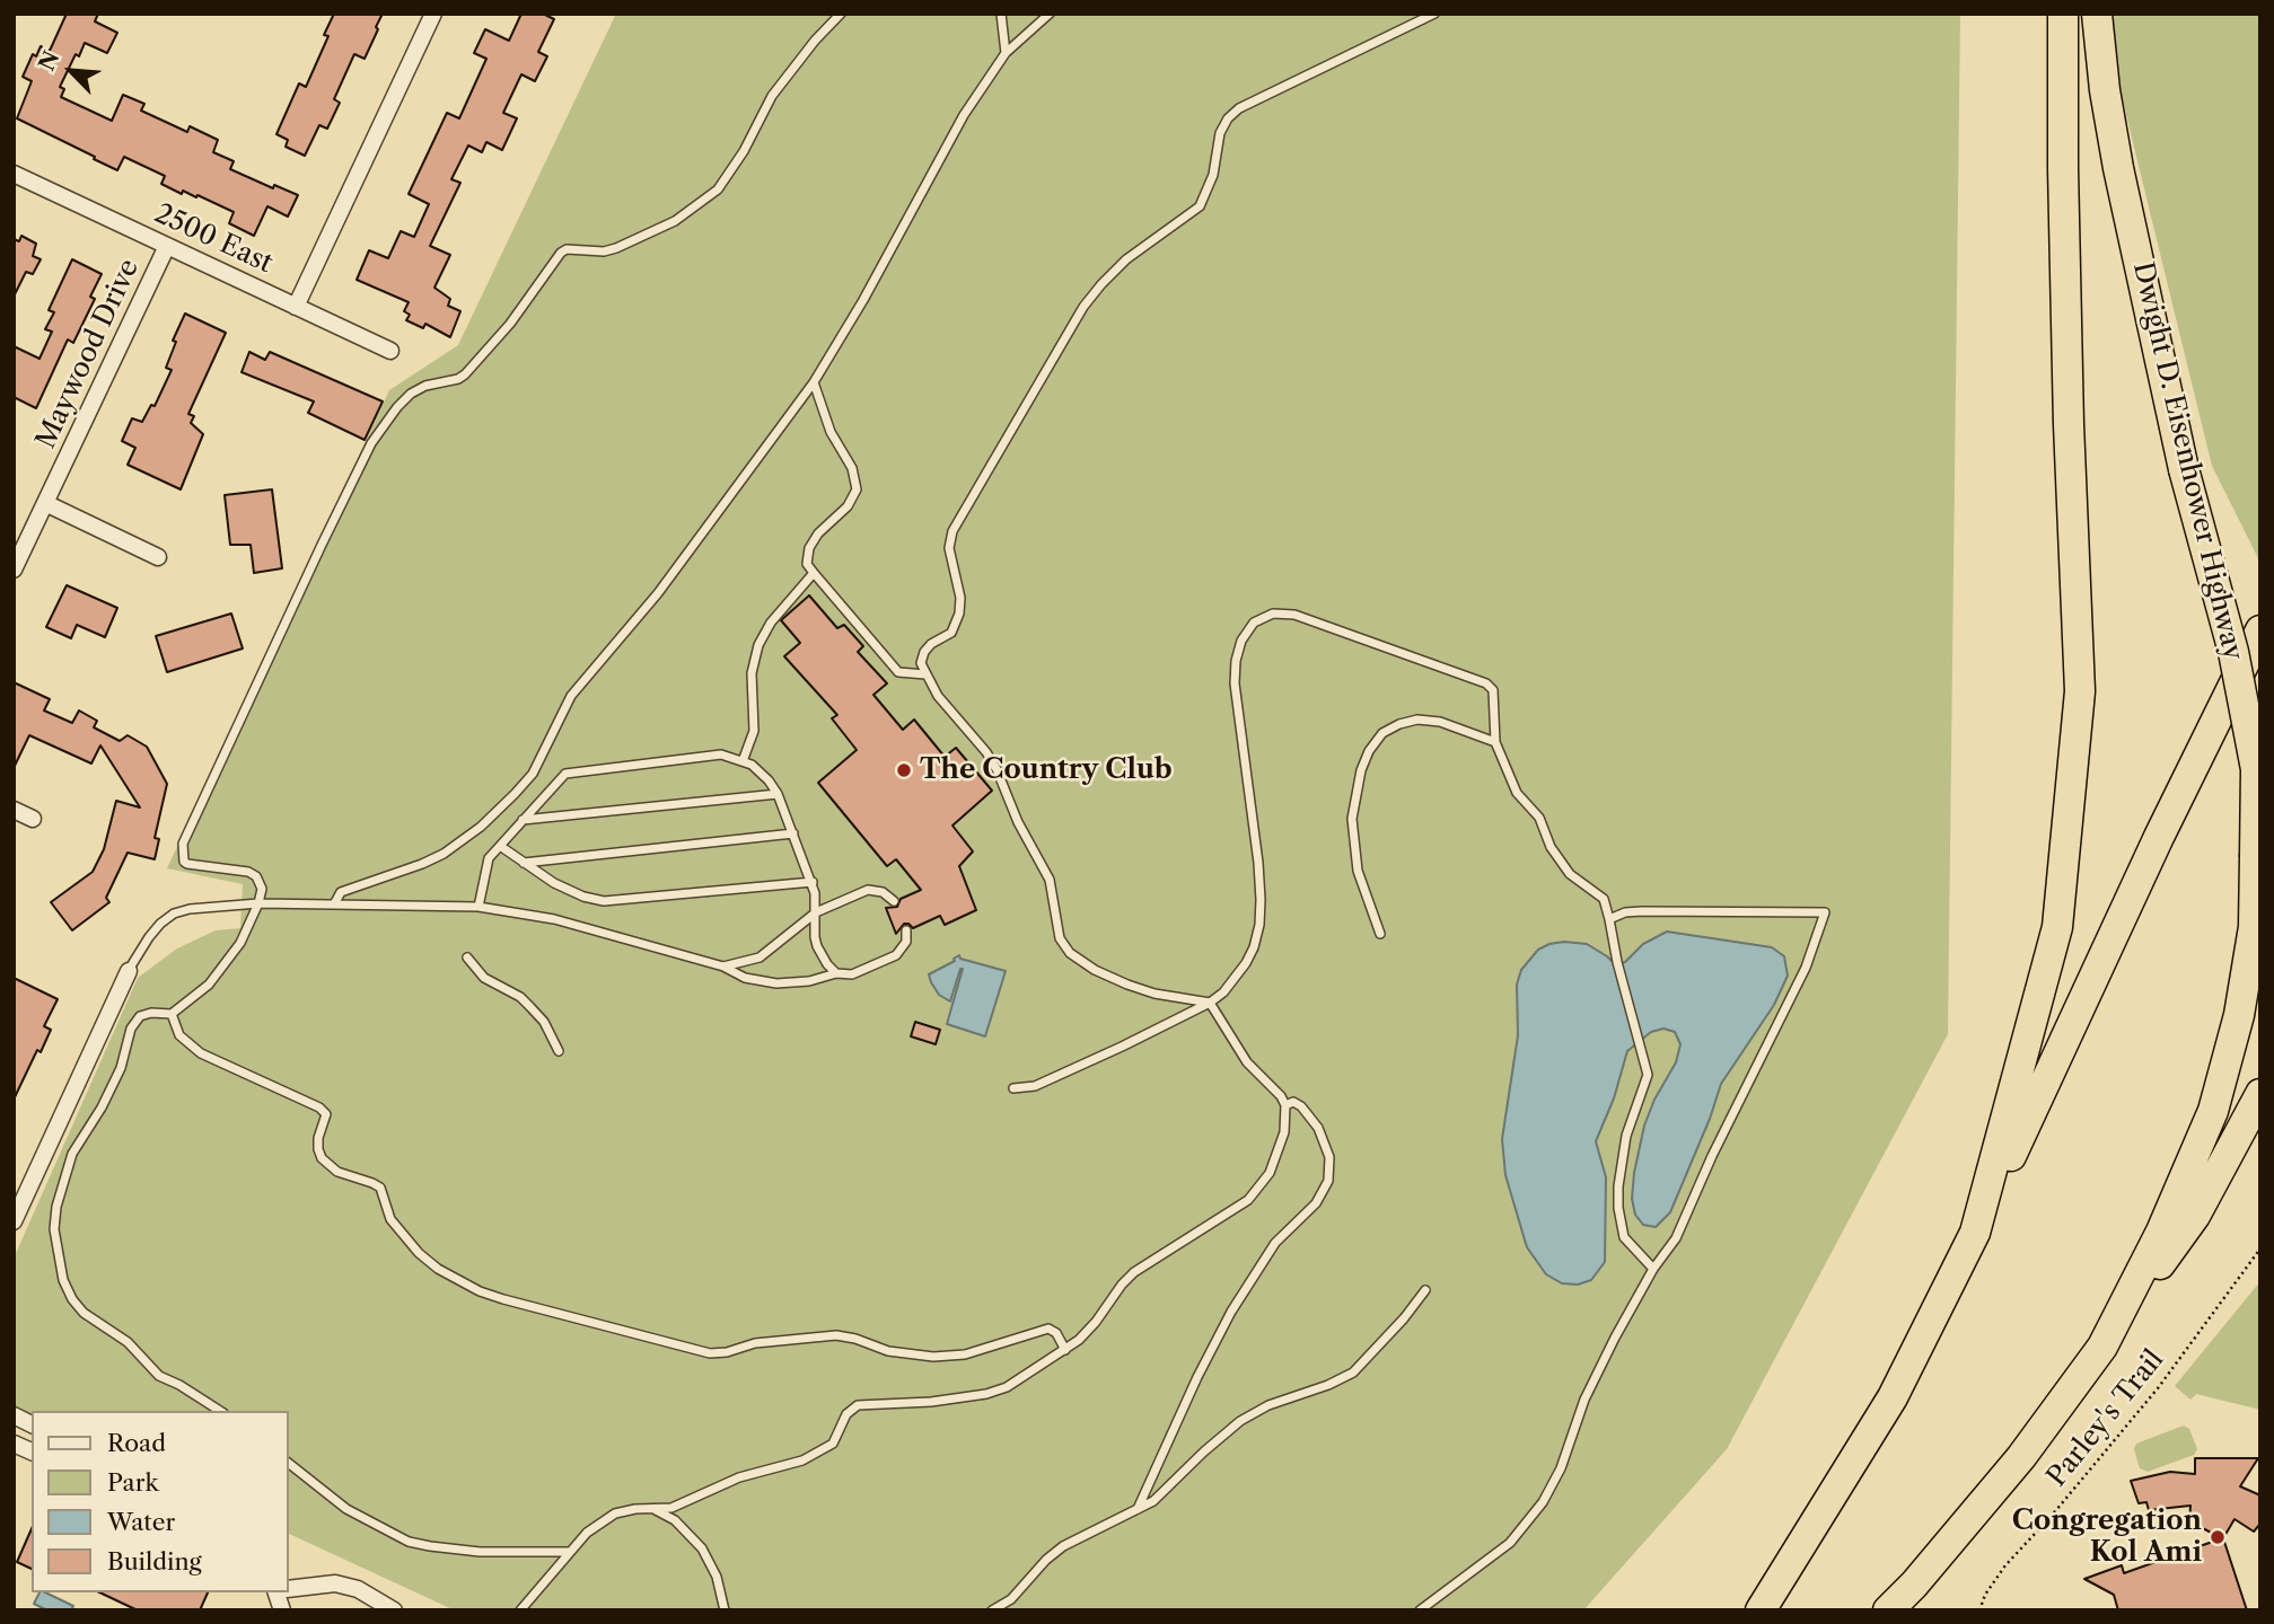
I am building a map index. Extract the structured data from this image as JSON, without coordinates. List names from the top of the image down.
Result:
{
  "streets": {
    "highway": ["Dwight D. Eisenhower Highway"],
    "street": ["2500 East", "Maywood Drive"],
    "path": ["Parley's Trail"]
  },
  "crossings": [
    ["2500 East", "Maywood Drive"]
  ],
  "places": ["The Country Club", "Congregation Kol Ami"],
  "legend": [
    "Road",
    "Park",
    "Water",
    "Building"
  ],
  "north": "top left"
}
